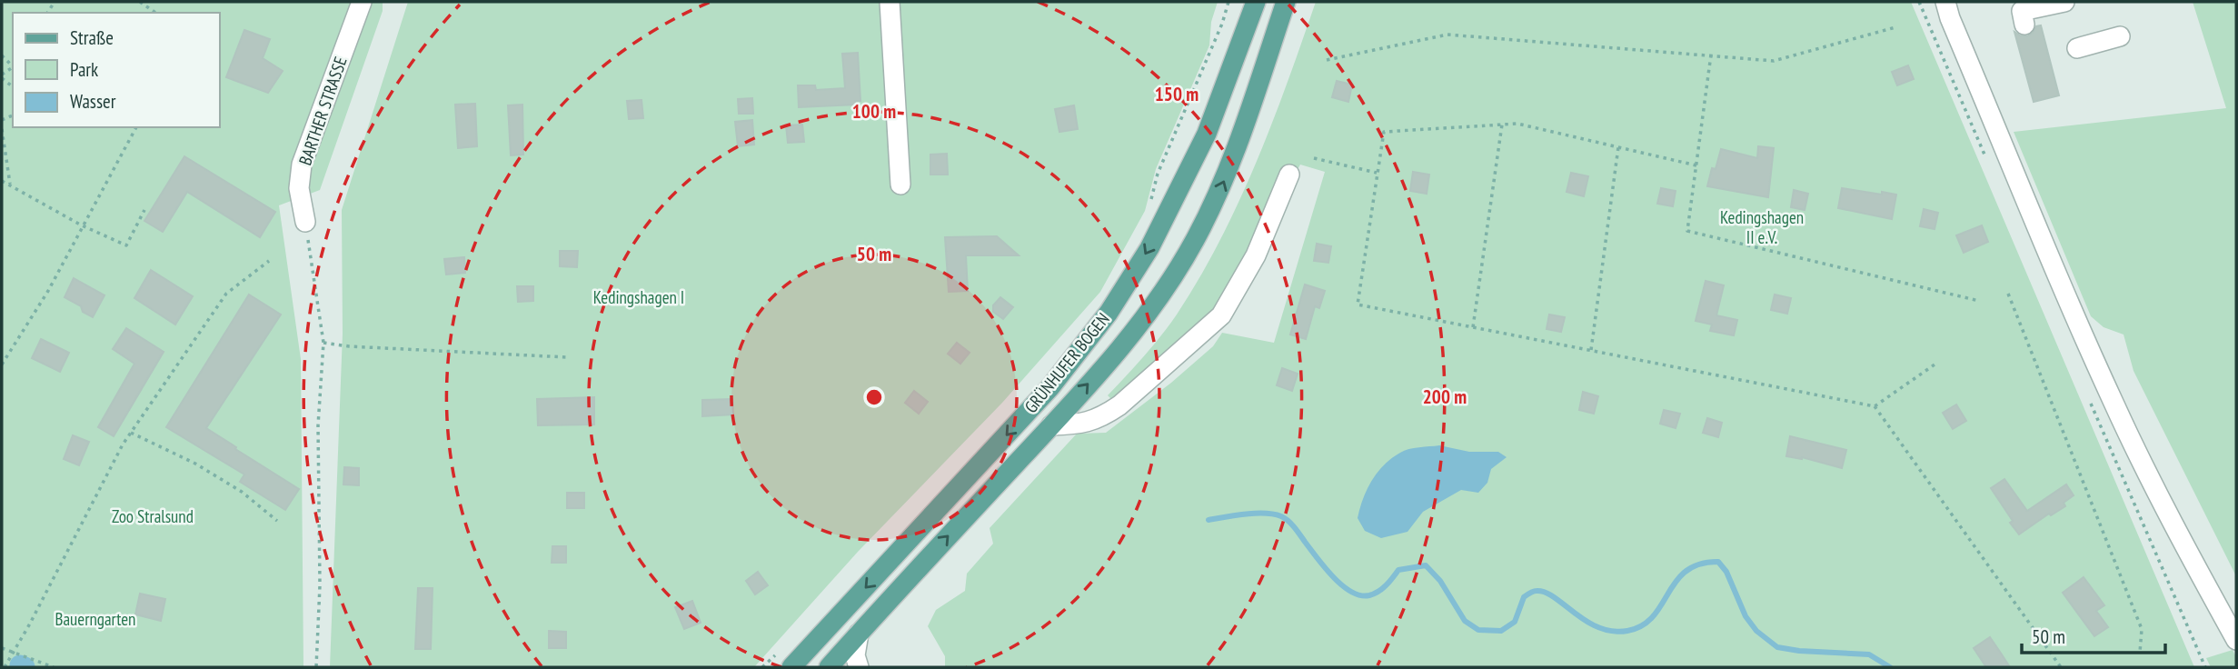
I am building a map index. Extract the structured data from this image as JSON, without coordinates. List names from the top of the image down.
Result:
{
  "streets": {
    "main road": ["GRÜNHUFER BOGEN"],
    "street": ["BARTHER STRASSE"]
  },
  "parks": [
    "Kedingshagen II e.V.",
    "Kedingshagen I",
    "Zoo Stralsund",
    "Bauerngarten"
  ],
  "legend": ["Straße", "Park", "Wasser"],
  "scale_bar": "50 m",
  "rings": [
    "150 m",
    "100 m",
    "50 m",
    "200 m"
  ]
}
